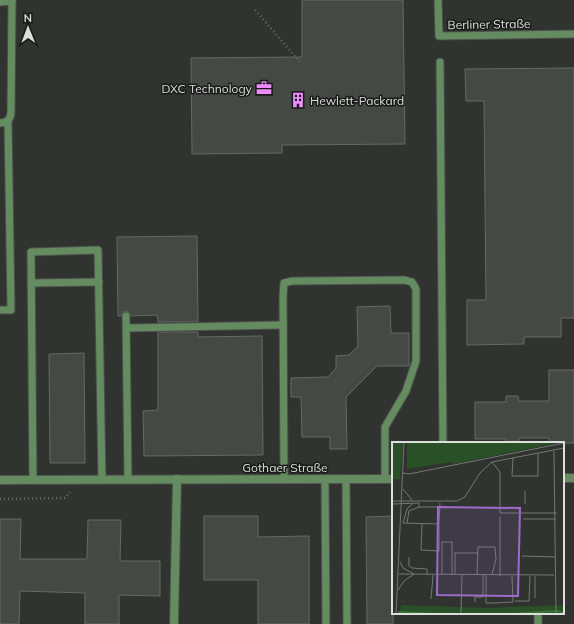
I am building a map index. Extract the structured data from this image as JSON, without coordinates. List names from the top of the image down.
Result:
{
  "streets": {
    "street": ["Gothaer Straße"],
    "lane": ["Berliner Straße"]
  },
  "places": {
    "office": ["DXC Technology"],
    "building": ["Hewlett-Packard"]
  },
  "north": "top"
}
